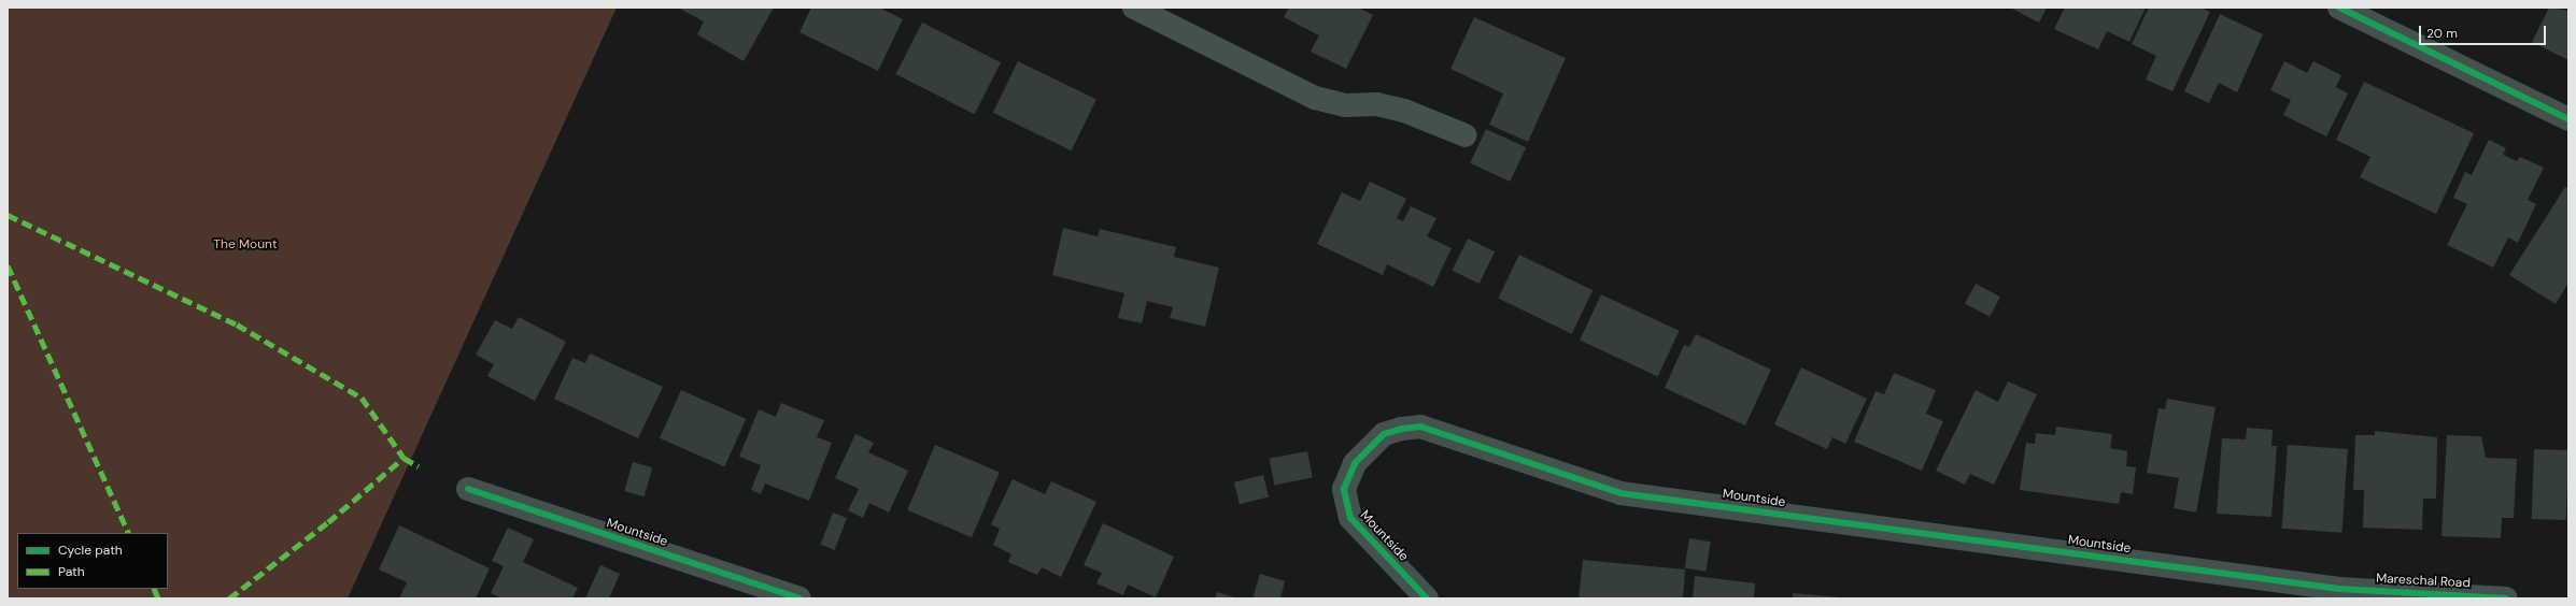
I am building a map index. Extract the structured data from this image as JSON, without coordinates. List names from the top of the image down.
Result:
{
  "streets": {
    "street": ["Mountside", "Mareschal Road"]
  },
  "crossings": [
    ["Mountside", "Mareschal Road"]
  ],
  "parks": ["The Mount"],
  "legend": ["Cycle path", "Path"],
  "scale_bar": "20 m"
}
